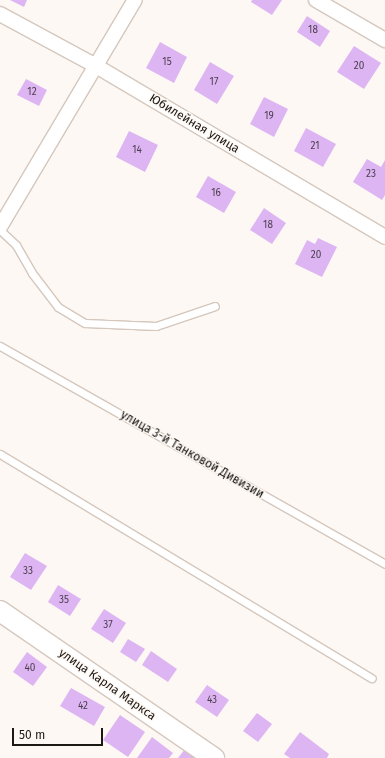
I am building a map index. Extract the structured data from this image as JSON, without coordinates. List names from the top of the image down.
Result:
{
  "streets": {
    "main road": ["улица Карла Маркса"],
    "street": ["Юбилейная улица"],
    "lane": ["улица 3-й Танковой Дивизии"]
  },
  "house_numbers": [
    "18",
    "15",
    "20",
    "17",
    "12",
    "19",
    "21",
    "14",
    "23",
    "16",
    "18",
    "20",
    "33",
    "35",
    "37",
    "40",
    "43",
    "42"
  ],
  "scale_bar": "50 m"
}
